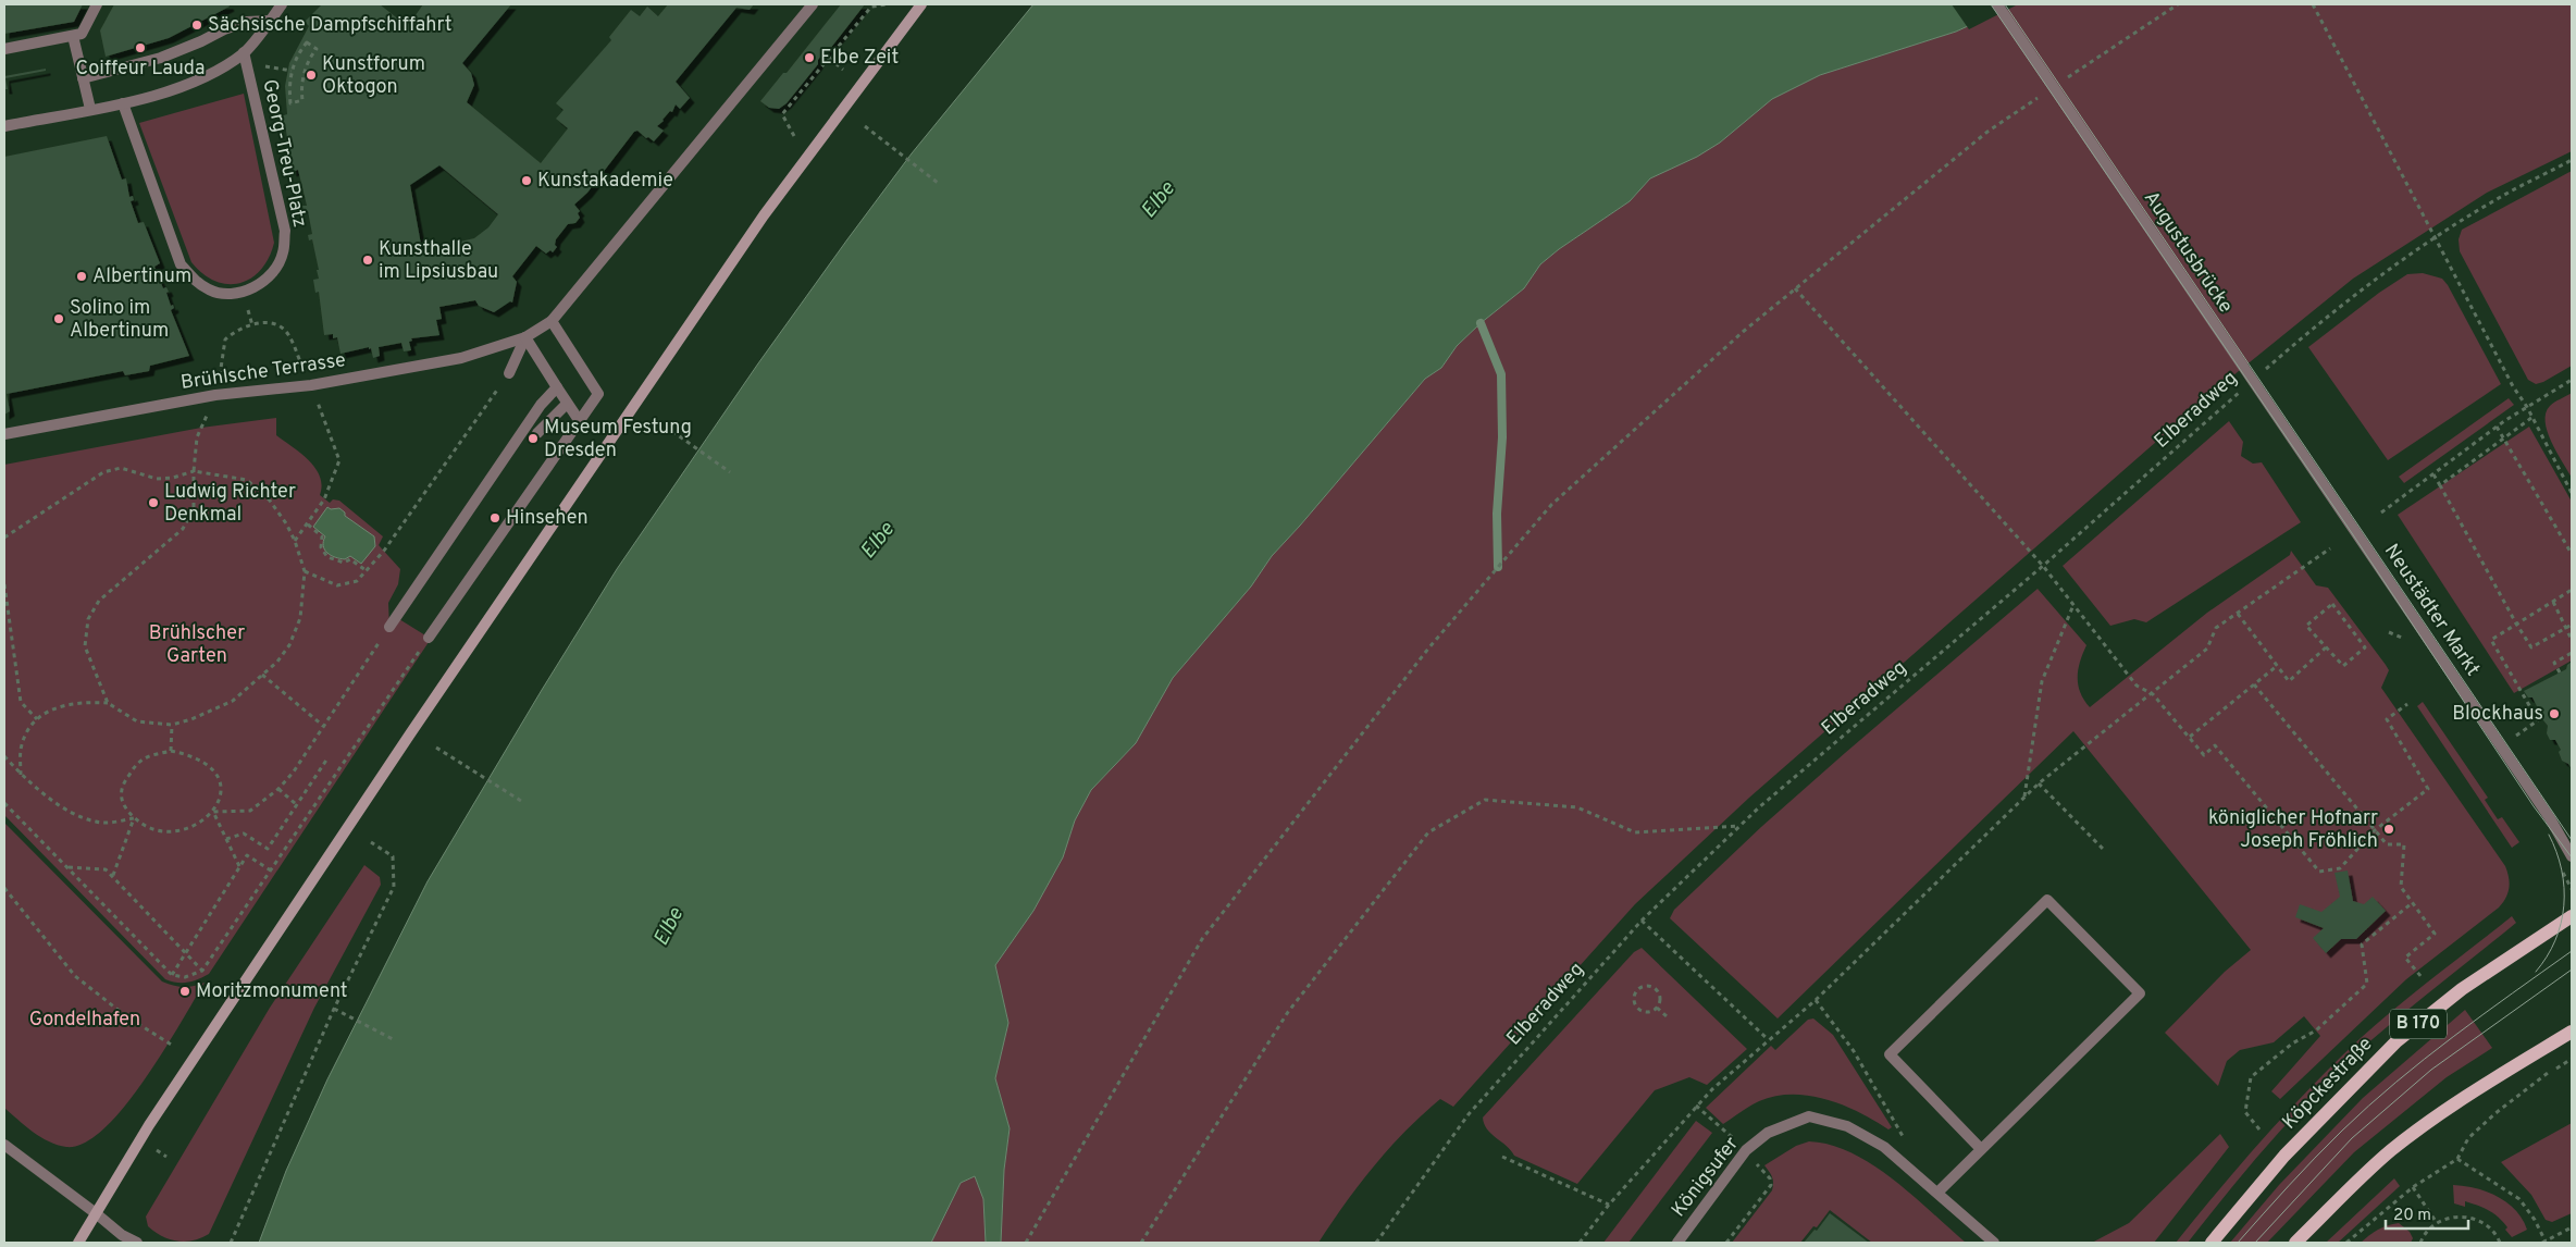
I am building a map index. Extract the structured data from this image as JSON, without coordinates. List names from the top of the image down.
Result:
{
  "streets": {
    "main road": ["B 170", "Köpckestraße"],
    "street": [
      "Georg-Treu-Platz",
      "Augustusbrücke",
      "Brühlsche Terrasse",
      "Neustädter Markt",
      "Königsufer"
    ],
    "path": ["Elberadweg"]
  },
  "crossings": [
    ["Augustusbrücke", "Neustädter Markt"]
  ],
  "water": ["Elbe"],
  "parks": ["Brühlscher Garten", "Gondelhafen"],
  "places": [
    "Sächsische Dampfschiffahrt",
    "Coiffeur Lauda",
    "Elbe Zeit",
    "Kunstforum Oktogon",
    "Kunstakademie",
    "Kunsthalle im Lipsiusbau",
    "Albertinum",
    "Solino im Albertinum",
    "Museum Festung Dresden",
    "Ludwig Richter Denkmal",
    "Hinsehen",
    "Blockhaus",
    "königlicher Hofnarr Joseph Fröhlich",
    "Moritzmonument"
  ],
  "scale_bar": "20 m"
}
